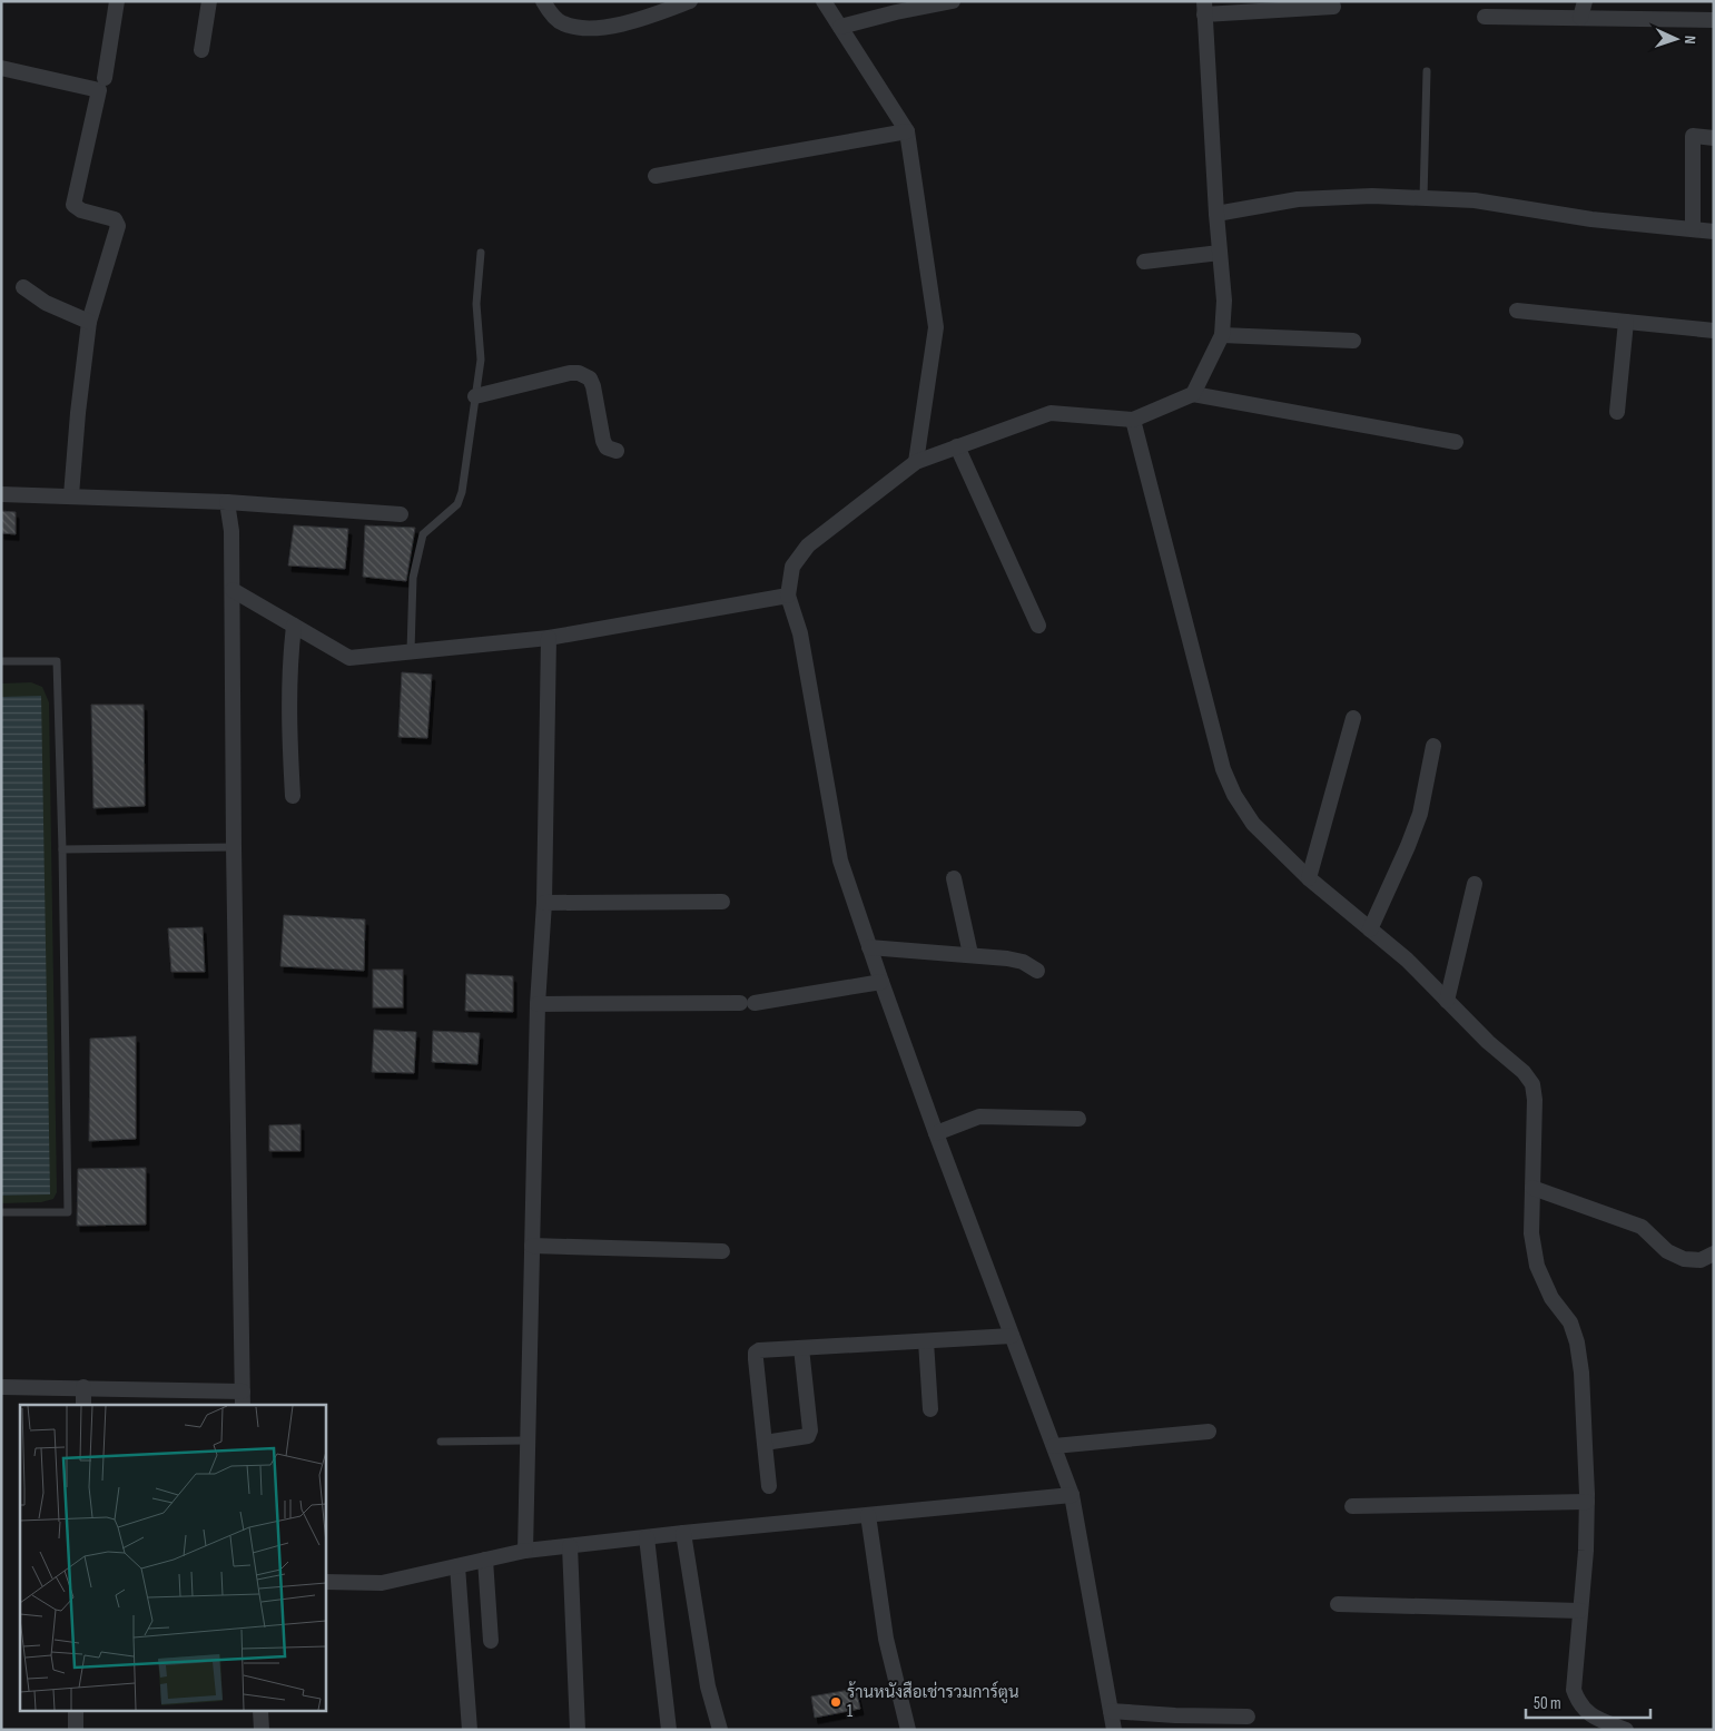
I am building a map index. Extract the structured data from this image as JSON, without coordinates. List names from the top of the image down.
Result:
{
  "places": ["ร้านหนังสือเช่ารวมการ์ตูน 1"],
  "scale_bar": "50 m",
  "north": "right"
}
